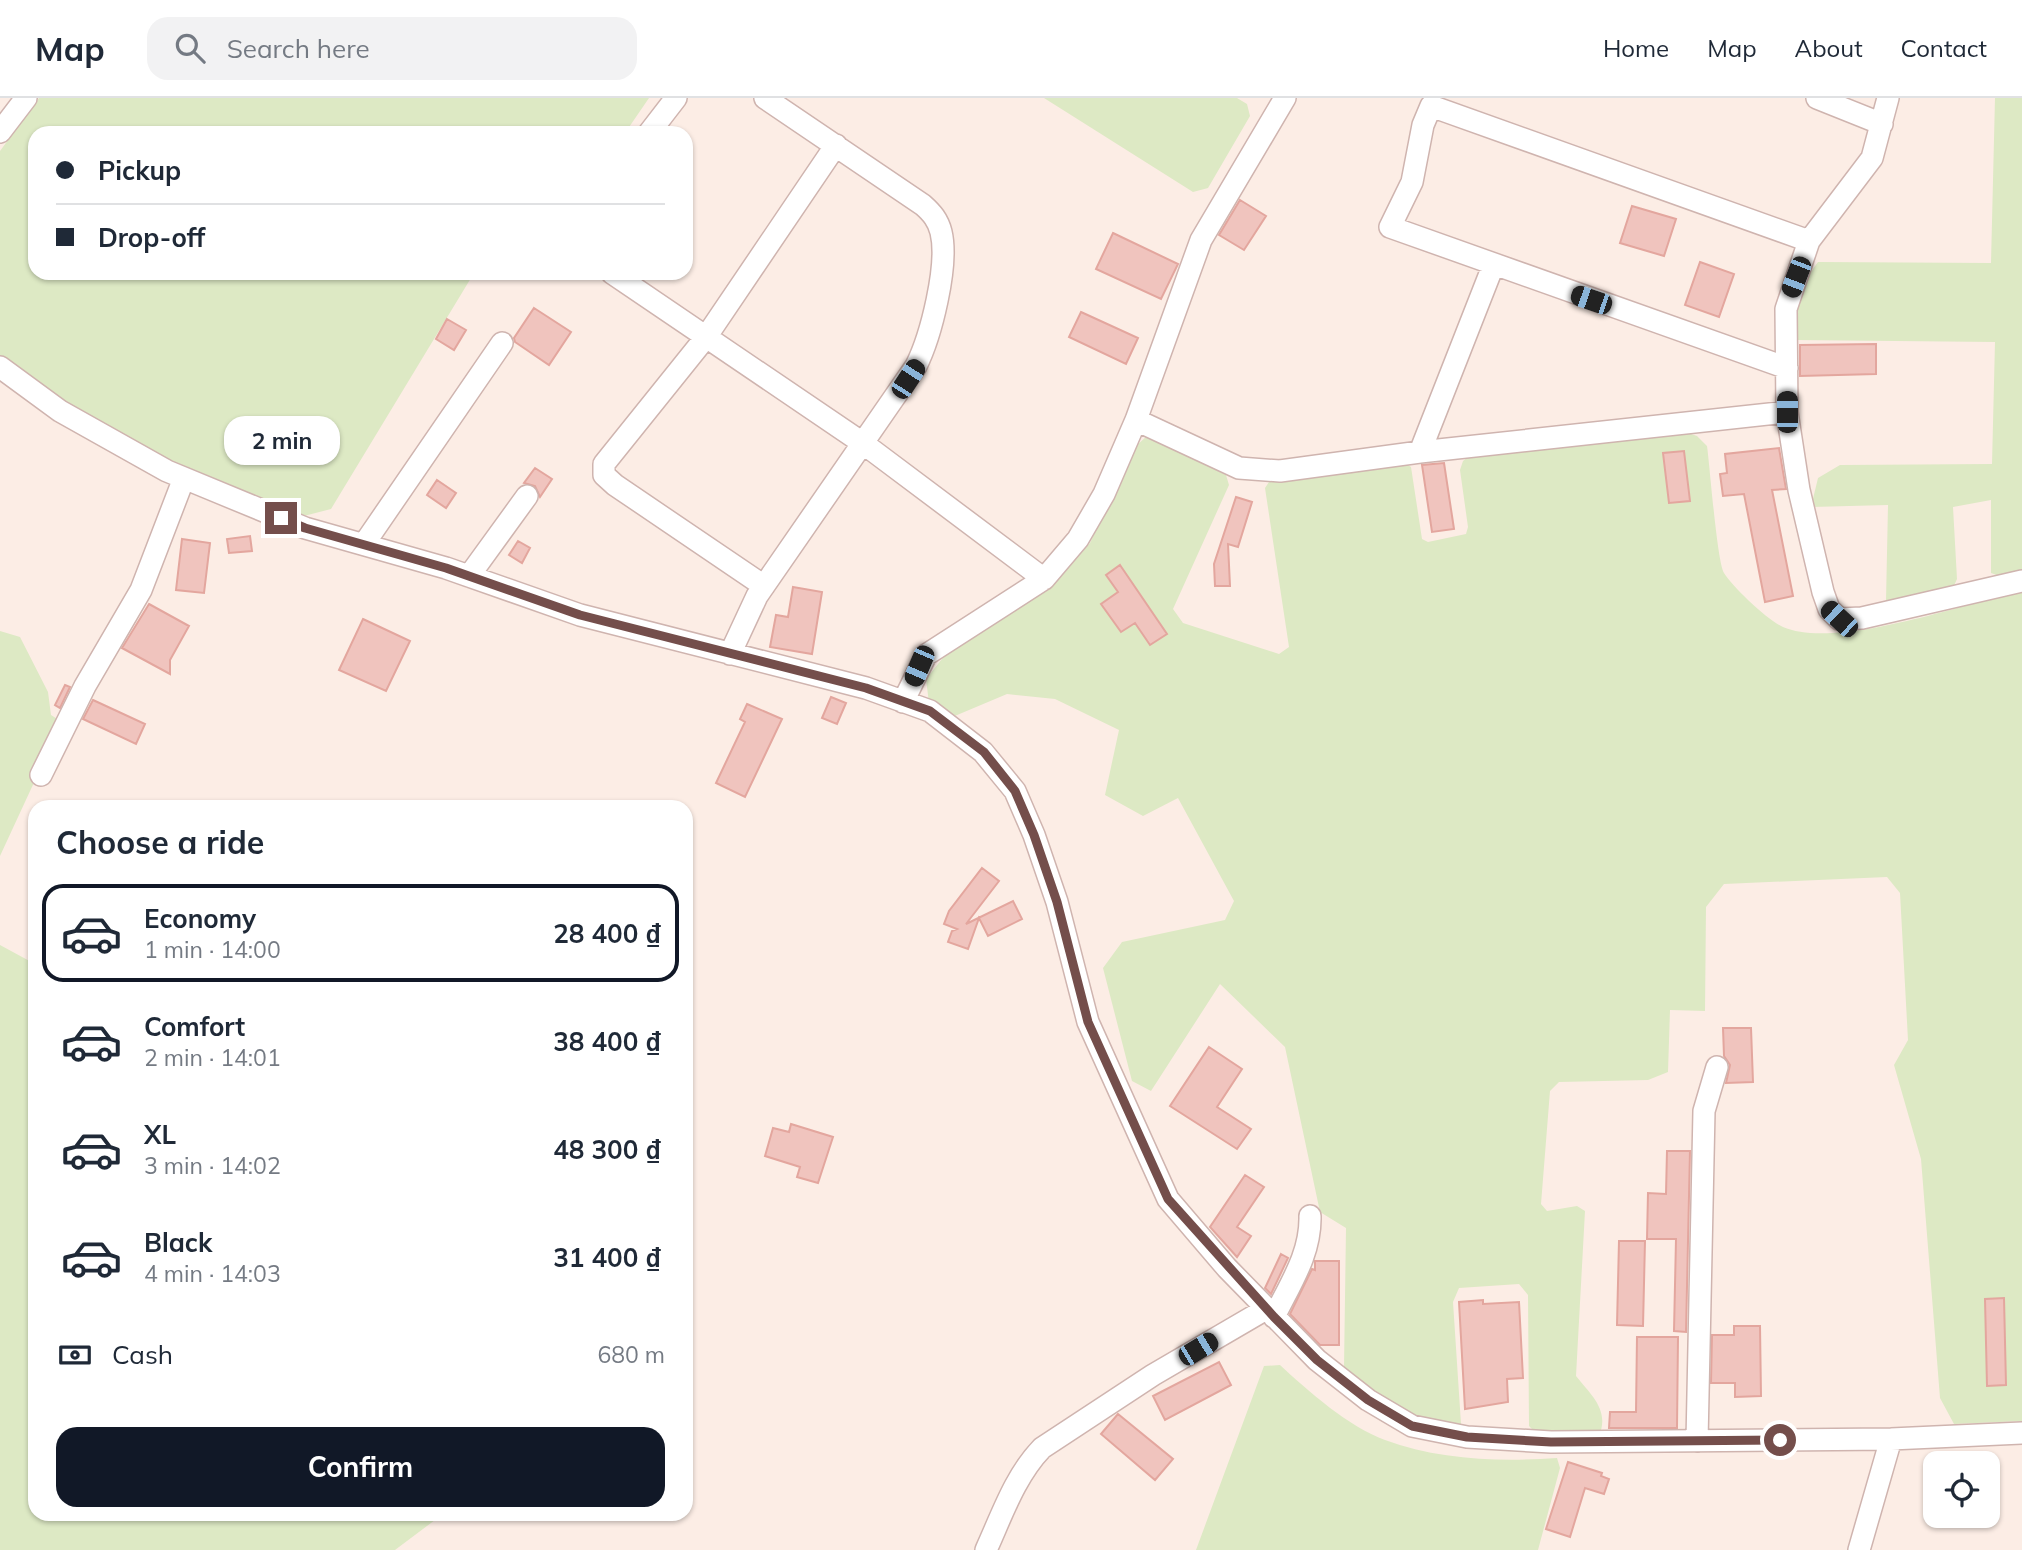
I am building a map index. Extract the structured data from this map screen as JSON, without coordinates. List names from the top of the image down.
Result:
{
  "page": {
    "header": "Map",
    "search": "Search here",
    "nav": [
      "Home",
      "Map",
      "About",
      "Contact"
    ],
    "banner": ["Pickup", "Drop-off"],
    "bubble": "2 min",
    "heading": "Choose a ride",
    "list": [
      {
        "name": "Economy",
        "note": "1 min · 14:00",
        "value": "28 400 ₫"
      },
      {
        "name": "Comfort",
        "note": "2 min · 14:01",
        "value": "38 400 ₫"
      },
      {
        "name": "XL",
        "note": "3 min · 14:02",
        "value": "48 300 ₫"
      },
      {
        "name": "Black",
        "note": "4 min · 14:03",
        "value": "31 400 ₫"
      }
    ],
    "pay": ["Cash", "680 m"],
    "buttons": "Confirm"
  }
}
